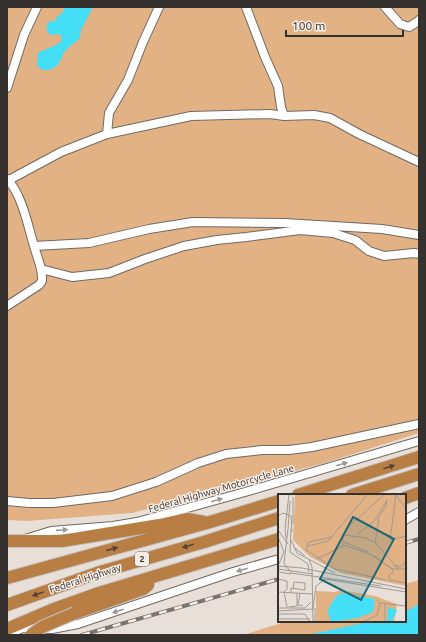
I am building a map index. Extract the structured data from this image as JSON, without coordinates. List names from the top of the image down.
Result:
{
  "streets": {
    "highway": ["2", "Federal Highway"],
    "lane": ["Federal Highway Motorcycle Lane"]
  },
  "scale_bar": "100 m"
}
